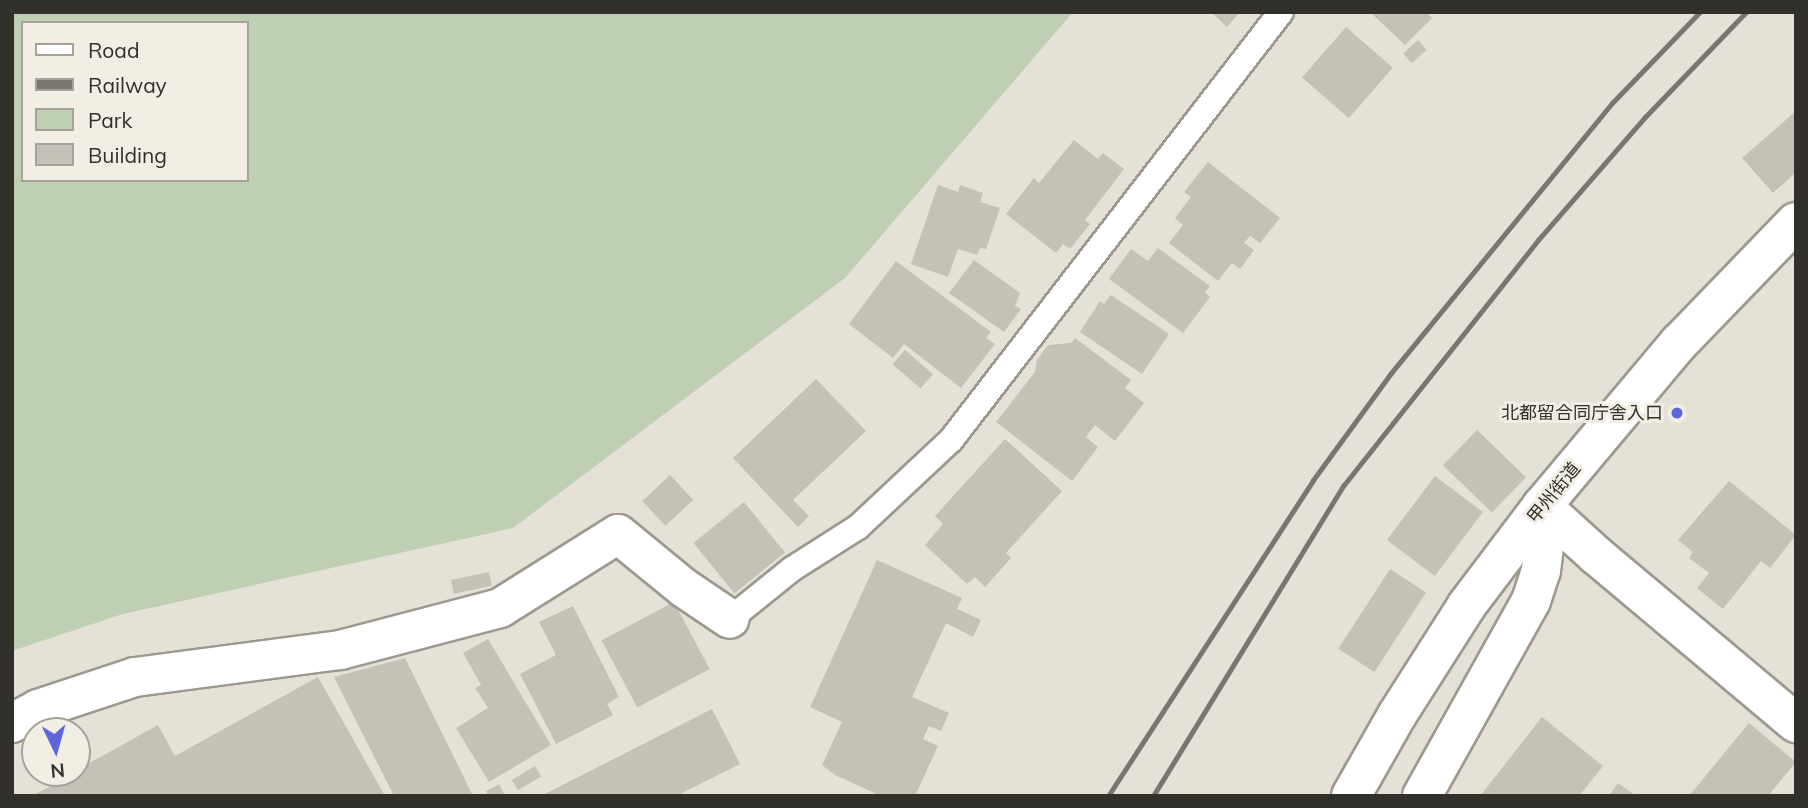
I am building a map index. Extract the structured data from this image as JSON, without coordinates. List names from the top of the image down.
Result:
{
  "streets": {
    "street": ["甲州街道"]
  },
  "places": ["北都留合同庁舎入口"],
  "legend": [
    "Road",
    "Railway",
    "Park",
    "Building"
  ],
  "north": "bottom"
}
